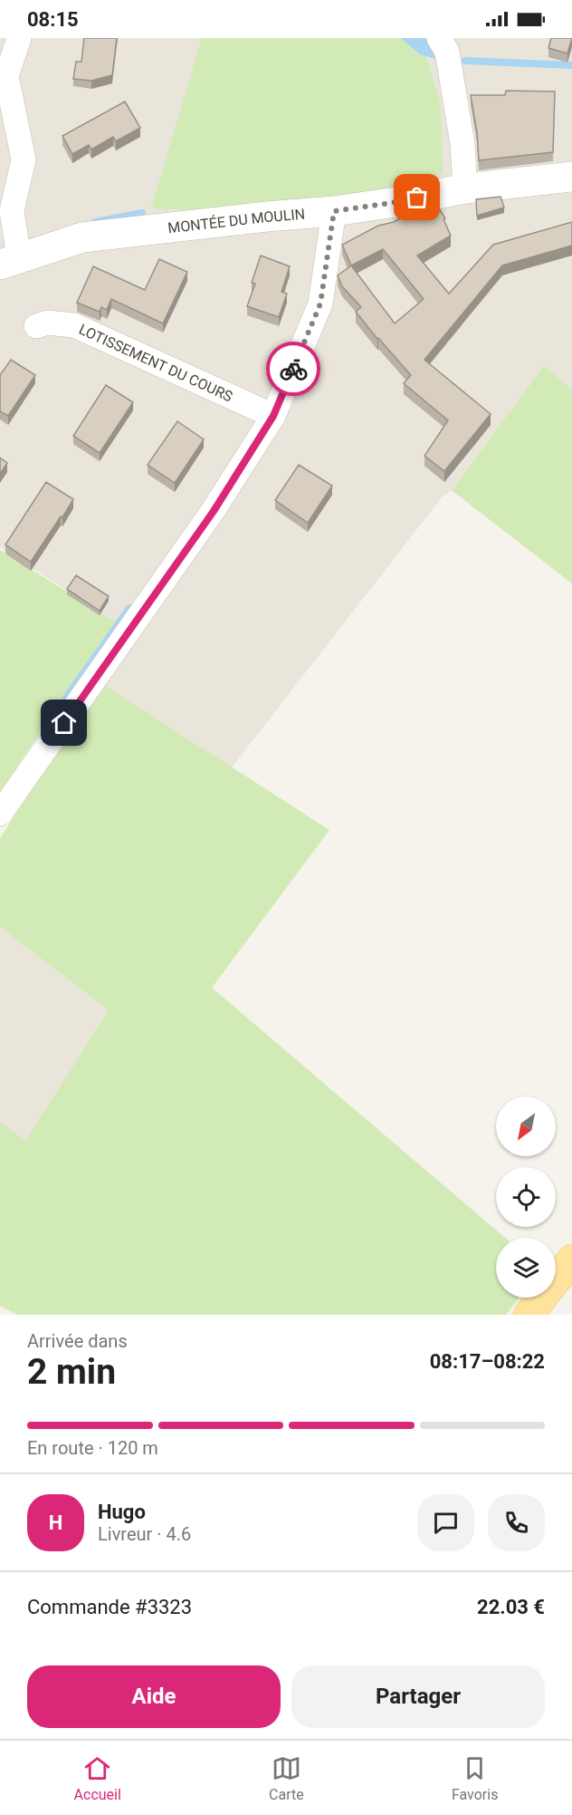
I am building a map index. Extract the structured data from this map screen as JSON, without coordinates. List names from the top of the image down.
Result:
{
  "streets": {
    "street": ["MONTÉE DU MOULIN", "LOTISSEMENT DU COURS"]
  },
  "north": "bottom left",
  "page": {
    "status": "08:15",
    "heading": ["2 min", "Arrivée dans", "08:17–08:22"],
    "panel": [
      "Hugo",
      "Livreur · 4.6",
      "Commande #3323",
      "22.03 €"
    ],
    "bar": "En route · 120 m",
    "round": "H",
    "buttons": ["Aide", "Partager"],
    "tabs": ["Accueil", "Carte", "Favoris"]
  }
}
